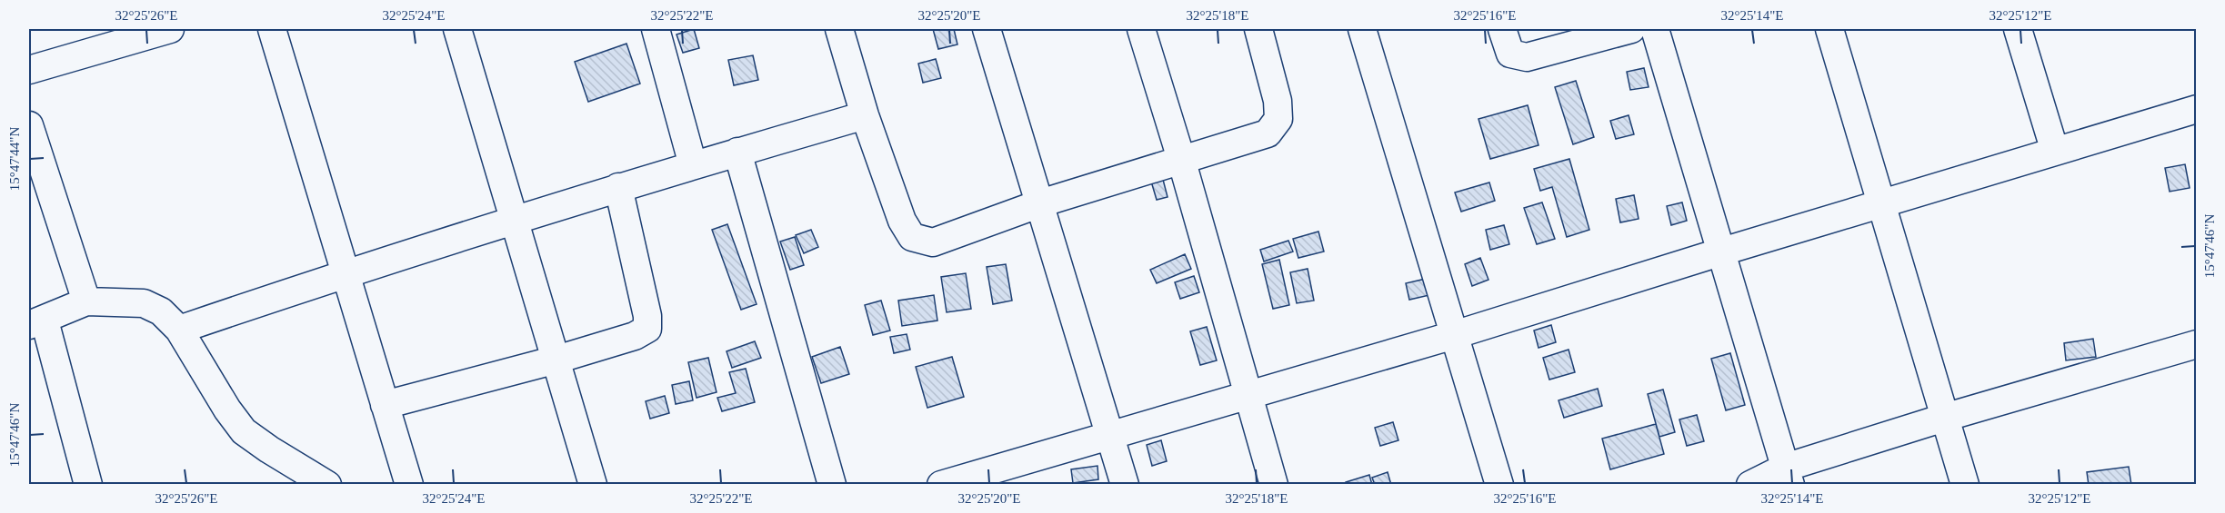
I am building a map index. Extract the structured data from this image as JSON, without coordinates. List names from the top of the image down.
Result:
{
  "coordinates": [
    "32°25'26\"E",
    "32°25'24\"E",
    "32°25'22\"E",
    "32°25'20\"E",
    "32°25'18\"E",
    "32°25'16\"E",
    "32°25'14\"E",
    "32°25'12\"E",
    "15°47'44\"N",
    "15°47'46\"N"
  ]
}
